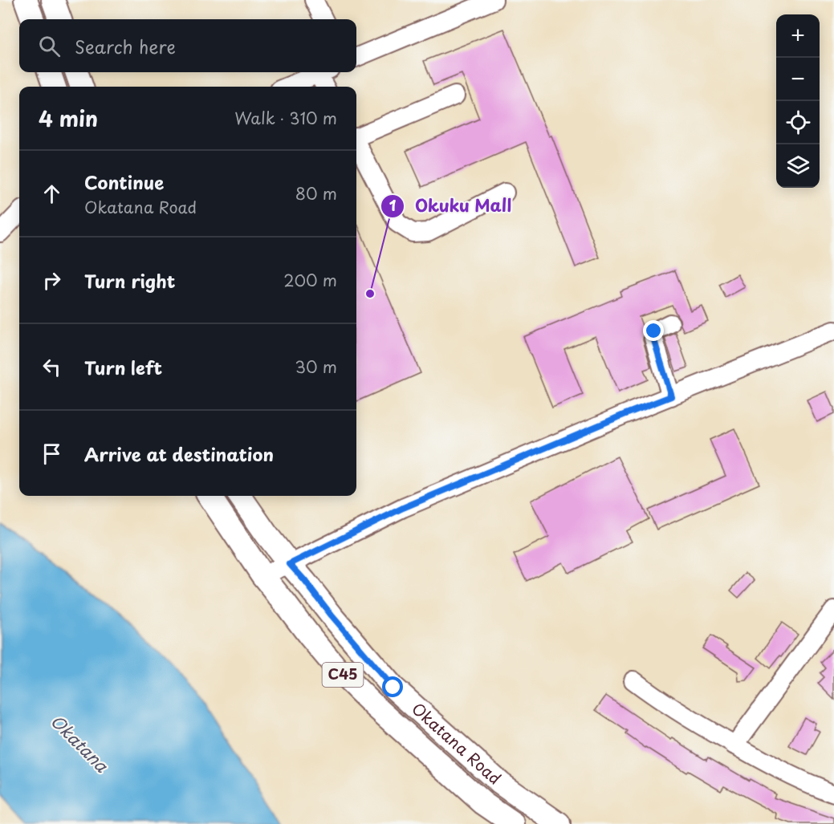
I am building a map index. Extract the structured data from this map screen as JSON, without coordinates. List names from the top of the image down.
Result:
{
  "streets": {
    "main road": ["C45", "Okatana Road"]
  },
  "water": ["Okatana"],
  "places": ["Okuku Mall"],
  "page": {
    "map_buttons": ["+", "−"],
    "search": "Search here",
    "heading": ["4 min", "Walk · 310 m"],
    "list": [
      ["Continue", "Okatana Road", "80 m"],
      ["Turn right", "200 m"],
      ["Turn left", "30 m"],
      "Arrive at destination"
    ]
  }
}
